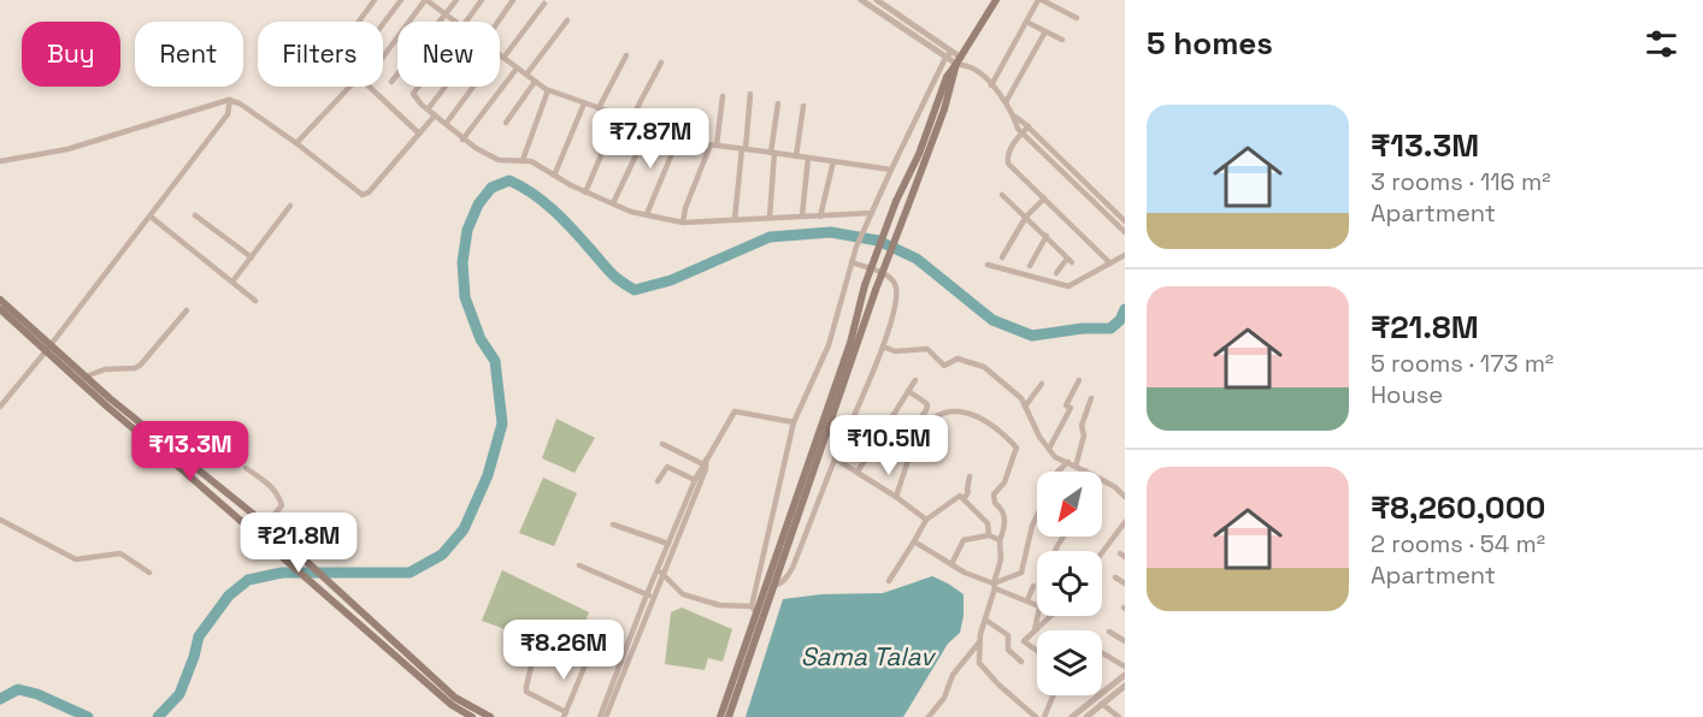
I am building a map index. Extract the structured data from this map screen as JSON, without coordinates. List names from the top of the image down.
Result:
{
  "water": ["Sama Talav"],
  "north": "bottom left",
  "page": {
    "heading": "5 homes",
    "chip": [
      "Buy",
      "Rent",
      "Filters",
      "New"
    ],
    "list": [
      {
        "name": "₹13.3M",
        "note": "3 rooms · 116 m² · Apartment"
      },
      {
        "name": "₹21.8M",
        "note": "5 rooms · 173 m² · House"
      },
      {
        "name": "₹8,260,000",
        "note": "2 rooms · 54 m² · Apartment"
      }
    ],
    "price": [
      "₹7.87M",
      "₹10.5M",
      "₹13.3M",
      "₹21.8M",
      "₹8.26M"
    ]
  }
}
